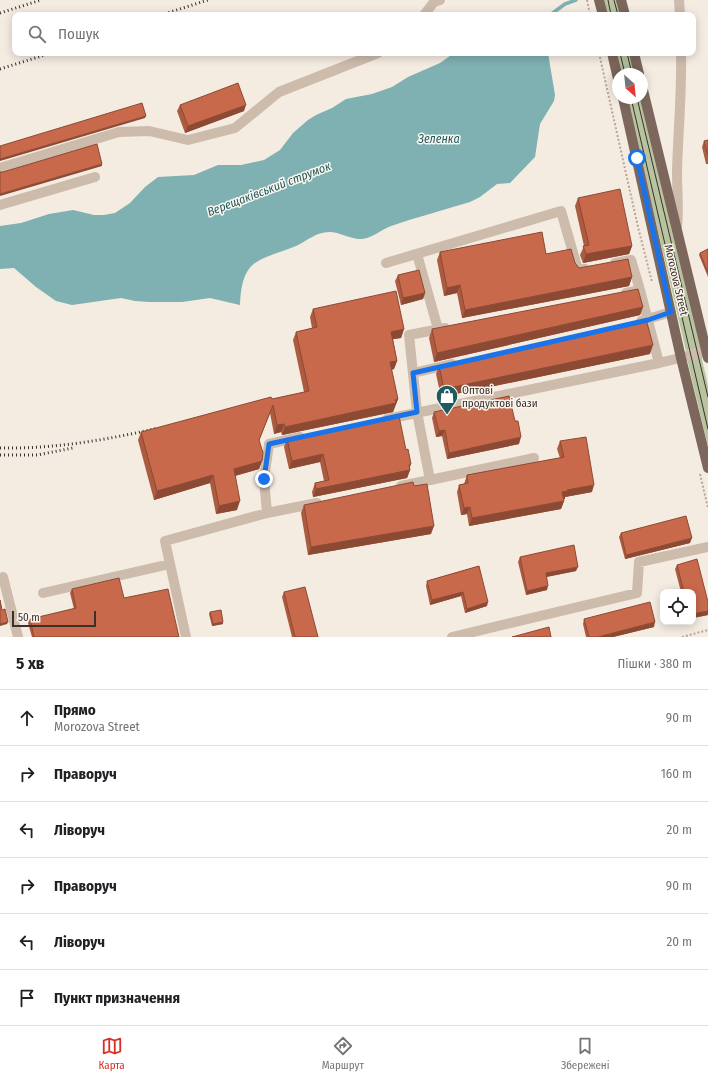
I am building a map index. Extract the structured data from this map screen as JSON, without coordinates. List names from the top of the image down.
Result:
{
  "streets": {
    "main road": ["Morozova Street"]
  },
  "water": ["Зеленка", "Верещаківський струмок"],
  "places": {
    "shop": ["Оптові продуктові бази"]
  },
  "scale_bar": "50 m",
  "north": "bottom right",
  "page": {
    "search": "Пошук",
    "scale": "50 m",
    "heading": ["5 хв", "Пішки · 380 m"],
    "list": [
      ["Прямо", "Morozova Street", "90 m"],
      ["Праворуч", "160 m"],
      ["Ліворуч", "20 m"],
      ["Праворуч", "90 m"],
      ["Ліворуч", "20 m"],
      "Пункт призначення"
    ],
    "nav": ["Карта", "Маршрут", "Збережені"]
  }
}
